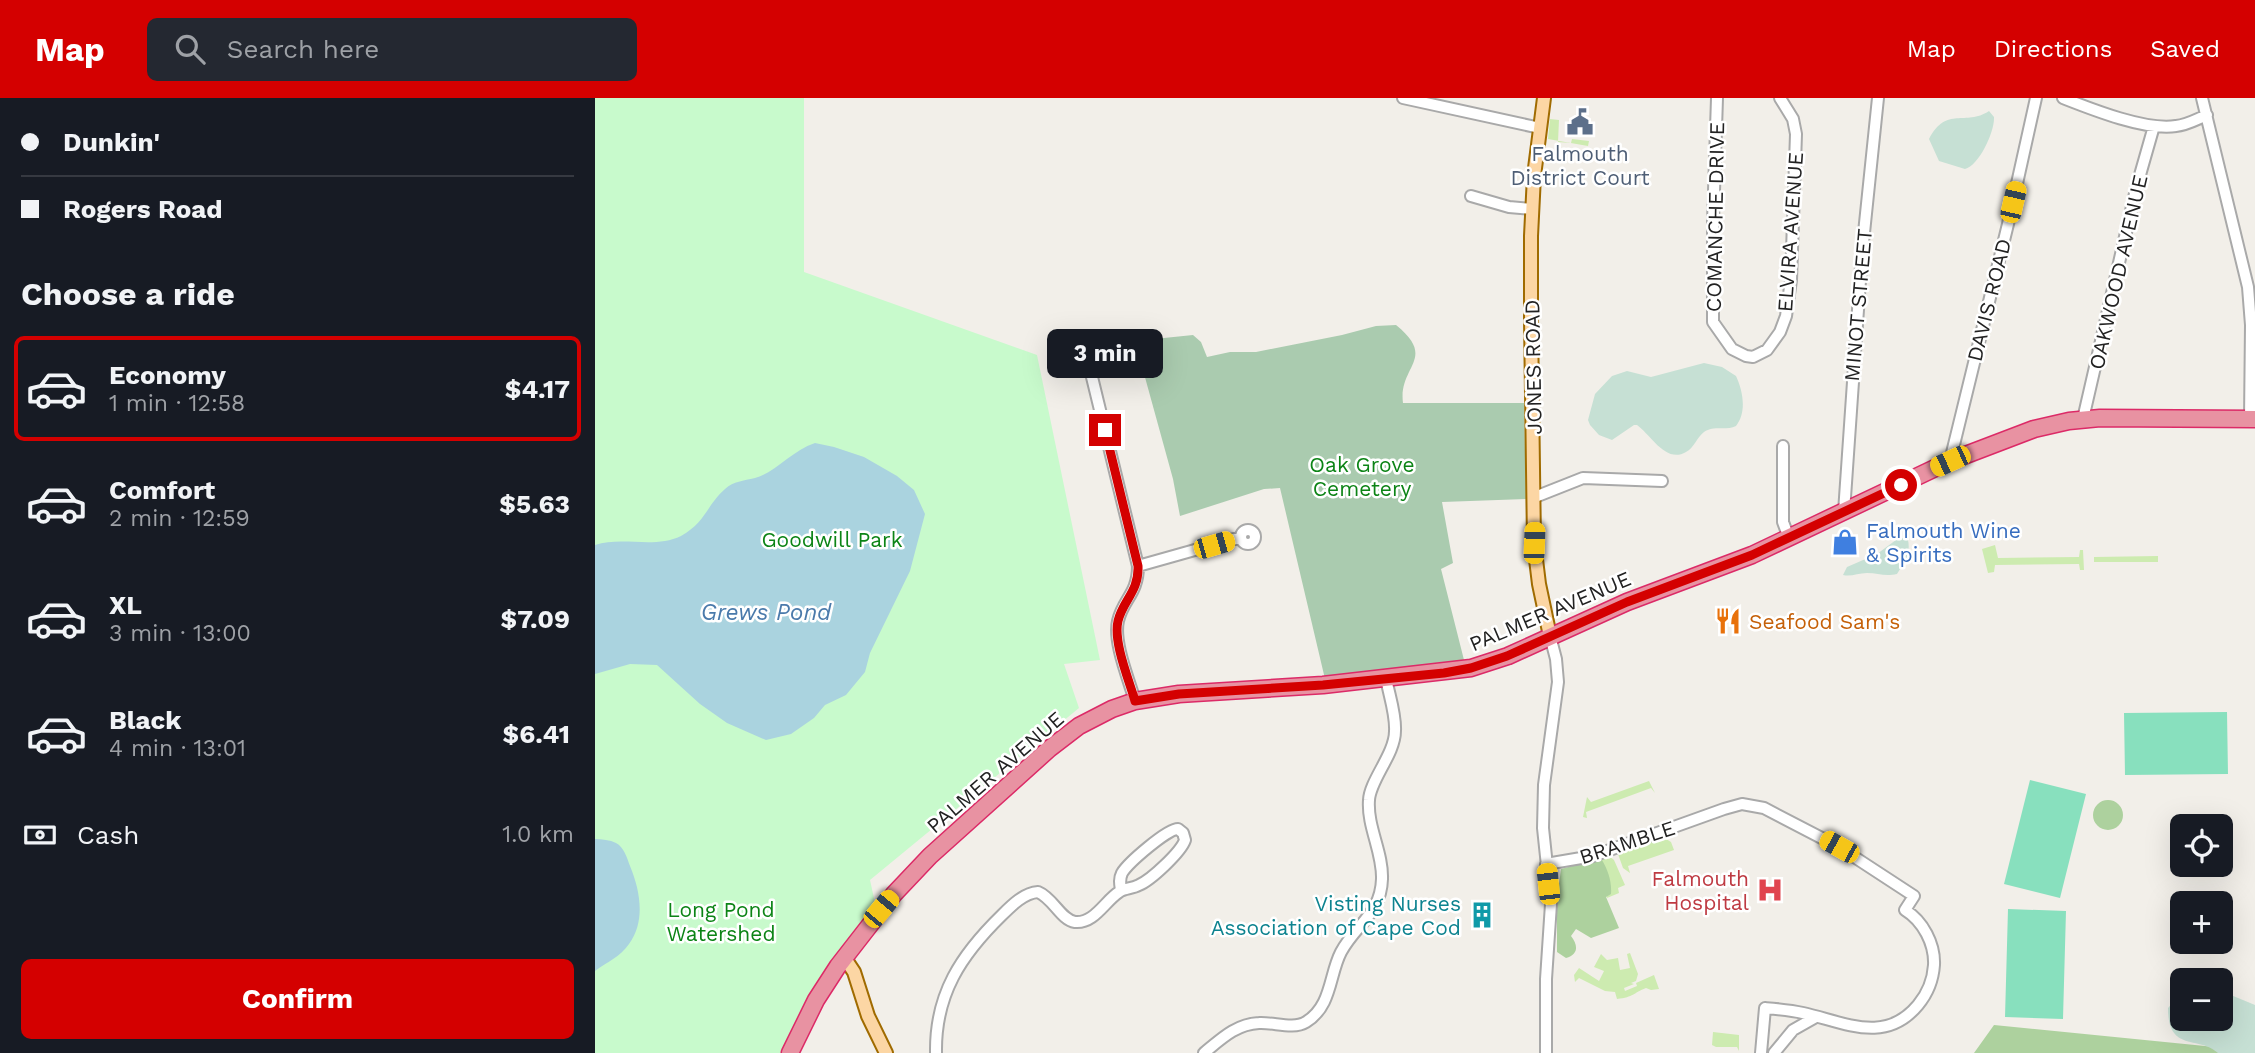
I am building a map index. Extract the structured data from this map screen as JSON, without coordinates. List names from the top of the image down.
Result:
{
  "streets": {
    "highway": ["PALMER AVENUE"],
    "main road": ["JONES ROAD"],
    "street": [
      "COMANCHE DRIVE",
      "ELVIRA AVENUE",
      "OAKWOOD AVENUE",
      "DAVIS ROAD",
      "MINOT STREET",
      "BRAMBLE"
    ]
  },
  "crossings": [
    ["COMANCHE DRIVE", "ELVIRA AVENUE"],
    ["OAKWOOD AVENUE", "PALMER AVENUE"],
    ["DAVIS ROAD", "PALMER AVENUE"],
    ["MINOT STREET", "PALMER AVENUE"],
    ["JONES ROAD", "PALMER AVENUE"]
  ],
  "water": ["Grews Pond"],
  "parks": ["Oak Grove Cemetery", "Goodwill Park", "Long Pond Watershed"],
  "places": {
    "public building": ["Falmouth District Court"],
    "shop": ["Falmouth Wine & Spirits"],
    "restaurant": ["Seafood Sam's"],
    "hospital": ["Falmouth Hospital"],
    "building": ["Visting Nurses Association of Cape Cod"]
  },
  "page": {
    "header": "Map",
    "search": "Search here",
    "nav": ["Map", "Directions", "Saved"],
    "banner": ["Dunkin'", "Rogers Road"],
    "heading": "Choose a ride",
    "bubble": "3 min",
    "list": [
      {
        "name": "Economy",
        "note": "1 min · 12:58",
        "value": "$4.17"
      },
      {
        "name": "Comfort",
        "note": "2 min · 12:59",
        "value": "$5.63"
      },
      {
        "name": "XL",
        "note": "3 min · 13:00",
        "value": "$7.09"
      },
      {
        "name": "Black",
        "note": "4 min · 13:01",
        "value": "$6.41"
      }
    ],
    "pay": ["Cash", "1.0 km"],
    "map_buttons": ["+", "−"],
    "buttons": "Confirm"
  }
}
